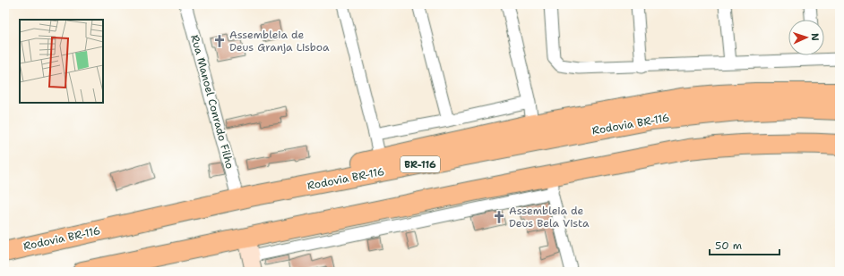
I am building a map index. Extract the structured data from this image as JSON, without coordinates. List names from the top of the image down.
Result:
{
  "streets": {
    "highway": ["Rodovia BR-116", "BR-116"],
    "street": ["Rua Manoel Conrado Filho"]
  },
  "crossings": [
    ["Rua Manoel Conrado Filho", "Rodovia BR-116"]
  ],
  "places": {
    "church": ["Assembleia de Deus Granja Lisboa", "Assembleia de Deus Bela Vista"]
  },
  "scale_bar": "50 m",
  "north": "right"
}
